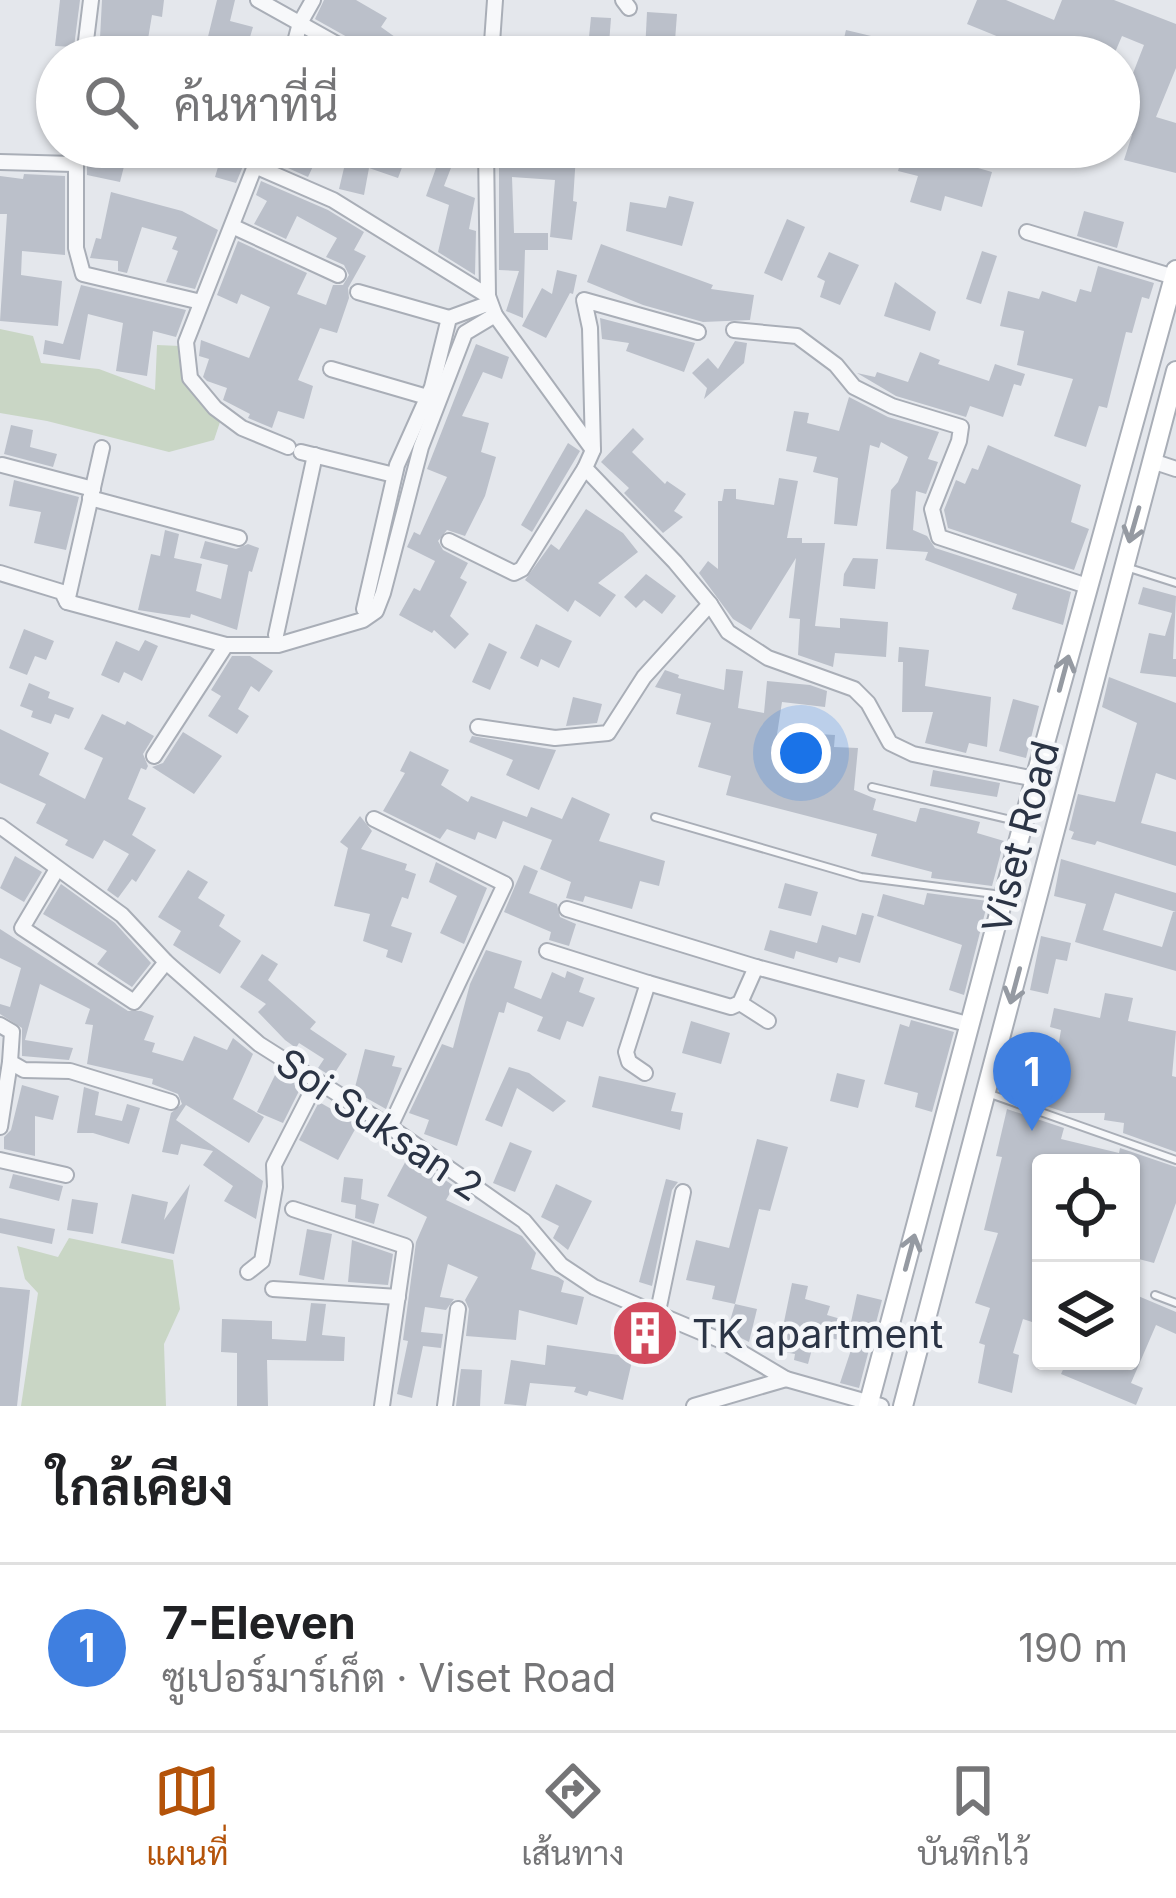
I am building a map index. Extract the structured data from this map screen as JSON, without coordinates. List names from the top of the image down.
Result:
{
  "streets": {
    "main road": ["Viset Road"],
    "street": ["Soi Suksan 2"]
  },
  "crossings": [
    ["Viset Road", "Soi Suksan 2"]
  ],
  "places": {
    "building": ["TK apartment"]
  },
  "page": {
    "search": "ค้นหาที่นี่",
    "pins": "1",
    "heading": "ใกล้เคียง",
    "list": [
      {
        "mark": "1",
        "name": "7-Eleven",
        "note": "ซูเปอร์มาร์เก็ต · Viset Road",
        "value": "190 m"
      }
    ],
    "nav": ["แผนที่", "เส้นทาง", "บันทึกไว้"]
  }
}
